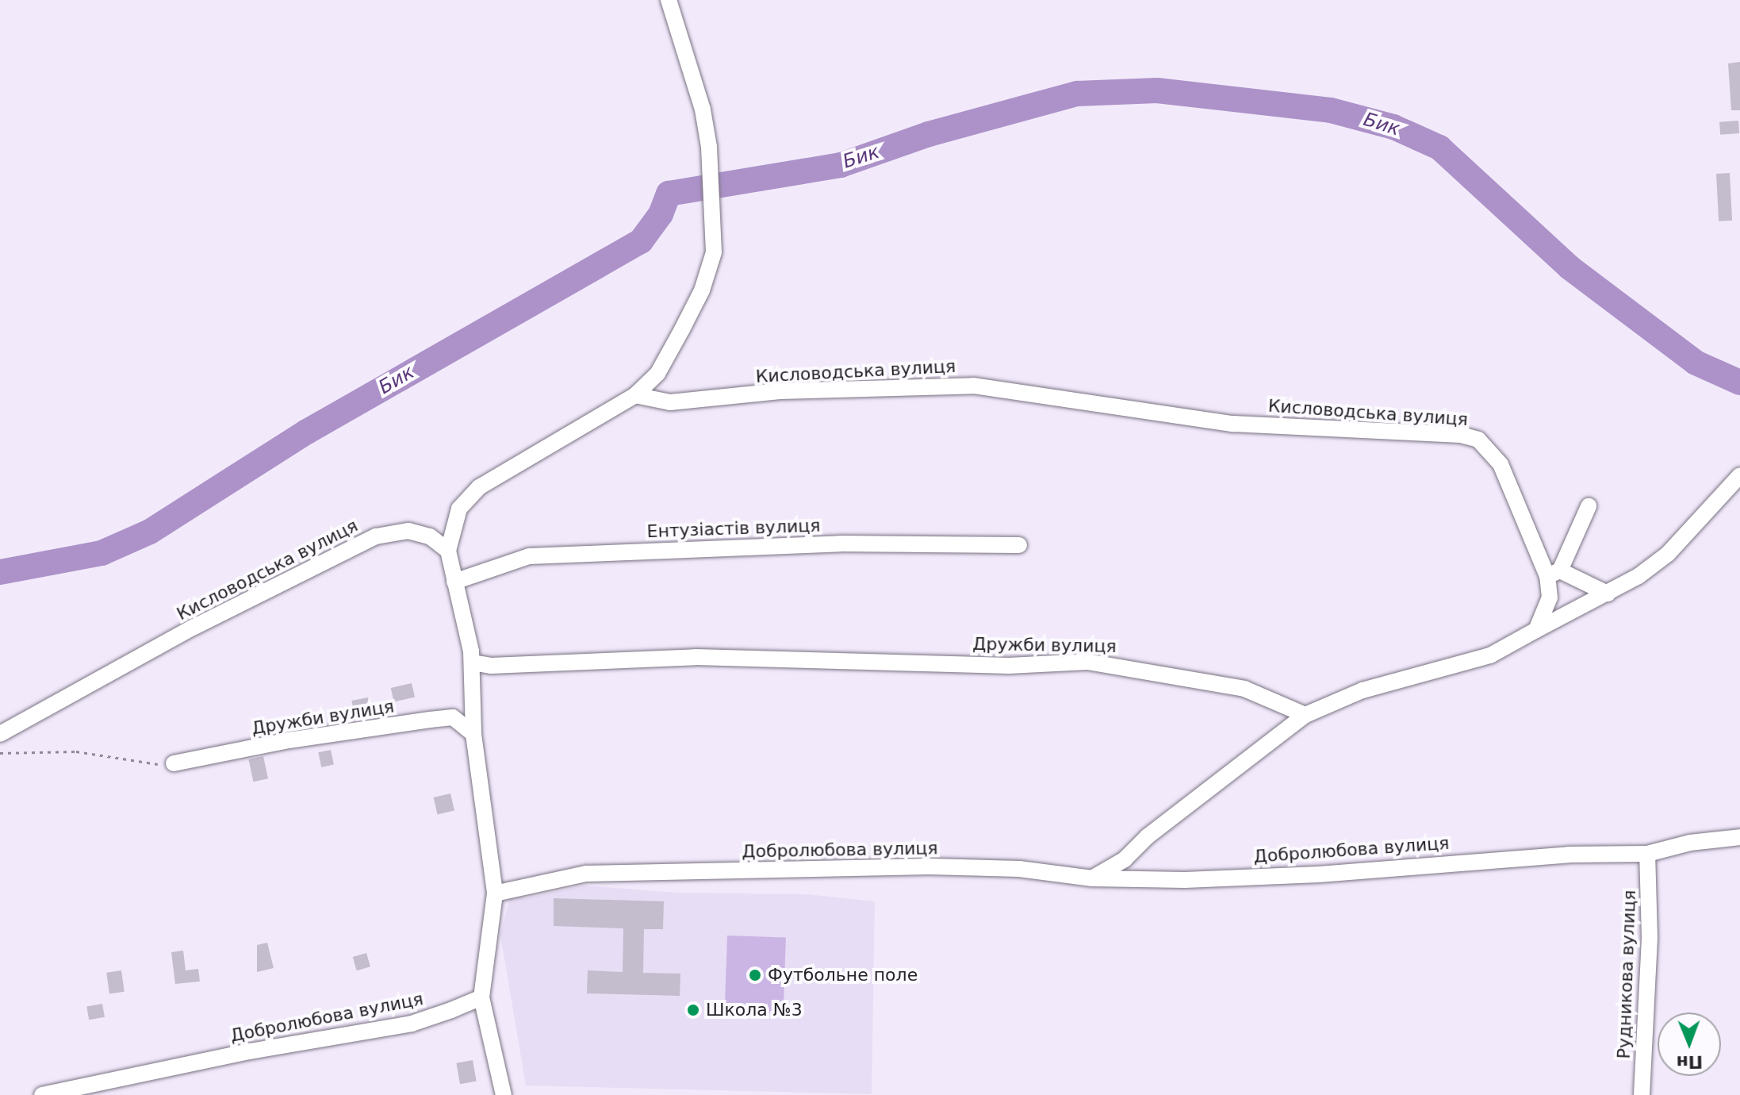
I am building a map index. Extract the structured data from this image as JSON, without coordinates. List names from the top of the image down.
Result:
{
  "streets": {
    "street": [
      "Кисловодська вулиця",
      "Ентузіастів вулиця",
      "Дружби вулиця",
      "Добролюбова вулиця",
      "Рудникова вулиця"
    ]
  },
  "crossings": [
    ["Добролюбова вулиця", "Рудникова вулиця"]
  ],
  "water": ["Бик"],
  "places": ["Футбольне поле", "Школа №3"],
  "north": "bottom"
}
